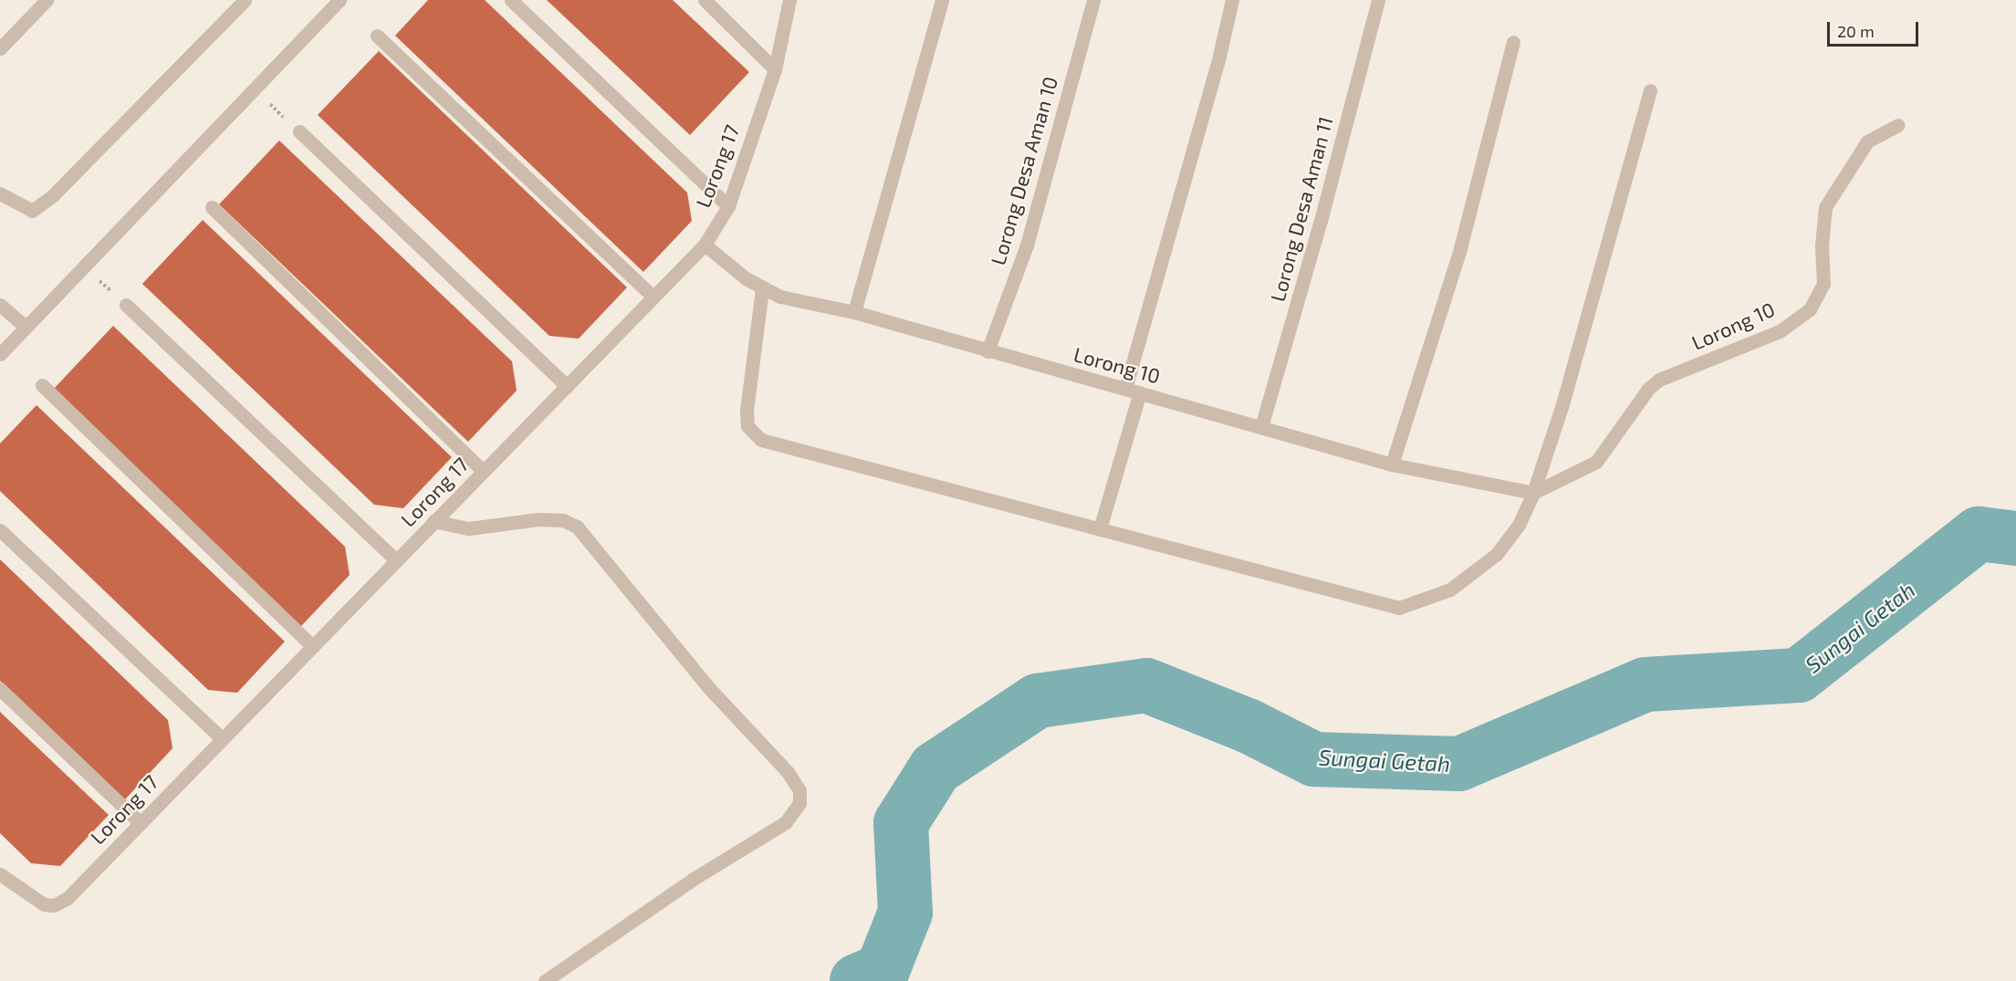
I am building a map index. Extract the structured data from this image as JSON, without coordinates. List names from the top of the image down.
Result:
{
  "streets": {
    "street": [
      "Lorong 17",
      "Lorong Desa Aman 10",
      "Lorong Desa Aman 11",
      "Lorong 10"
    ]
  },
  "crossings": [
    ["Lorong 17", "Lorong 10"],
    ["Lorong Desa Aman 10", "Lorong 10"],
    ["Lorong Desa Aman 11", "Lorong 10"]
  ],
  "water": ["Sungai Getah"],
  "scale_bar": "20 m"
}
